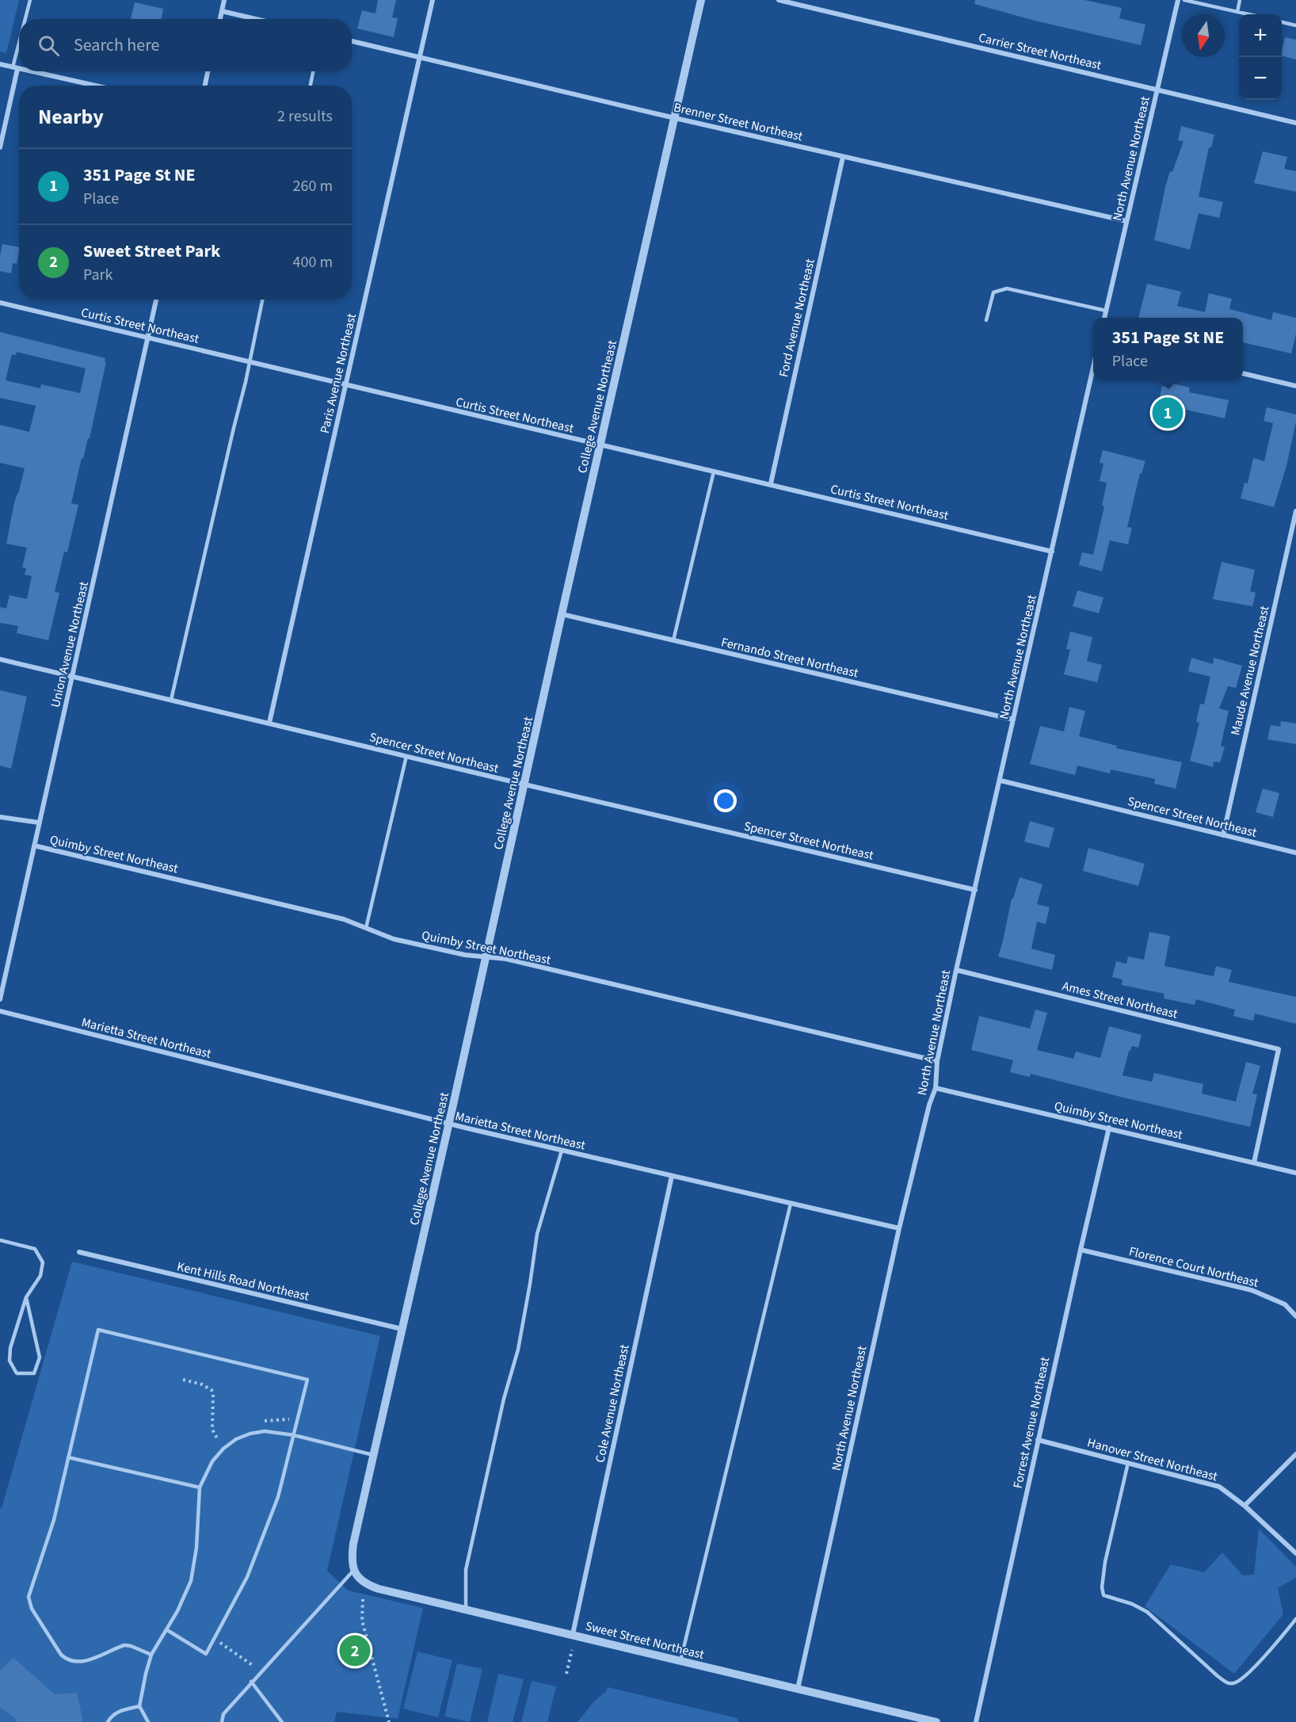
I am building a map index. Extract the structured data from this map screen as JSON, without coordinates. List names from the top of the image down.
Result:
{
  "streets": {
    "street": [
      "Carrier Street Northeast",
      "Brenner Street Northeast",
      "North Avenue Northeast",
      "Ford Avenue Northeast",
      "Curtis Street Northeast",
      "Paris Avenue Northeast",
      "College Avenue Northeast",
      "Union Avenue Northeast",
      "Fernando Street Northeast",
      "Maude Avenue Northeast",
      "Spencer Street Northeast",
      "Quimby Street Northeast",
      "Ames Street Northeast",
      "Marietta Street Northeast",
      "Florence Court Northeast",
      "Kent Hills Road Northeast",
      "Cole Avenue Northeast",
      "Forrest Avenue Northeast",
      "Hanover Street Northeast",
      "Sweet Street Northeast"
    ]
  },
  "crossings": [
    ["Carrier Street Northeast", "North Avenue Northeast"],
    ["Brenner Street Northeast", "North Avenue Northeast"],
    ["Brenner Street Northeast", "Ford Avenue Northeast"],
    ["Brenner Street Northeast", "Paris Avenue Northeast"],
    ["Brenner Street Northeast", "College Avenue Northeast"],
    ["North Avenue Northeast", "Curtis Street Northeast"],
    ["North Avenue Northeast", "Fernando Street Northeast"],
    ["North Avenue Northeast", "Spencer Street Northeast"],
    ["North Avenue Northeast", "Quimby Street Northeast"],
    ["North Avenue Northeast", "Ames Street Northeast"],
    ["North Avenue Northeast", "Marietta Street Northeast"],
    ["North Avenue Northeast", "Sweet Street Northeast"],
    ["Ford Avenue Northeast", "Curtis Street Northeast"],
    ["Curtis Street Northeast", "Paris Avenue Northeast"],
    ["Curtis Street Northeast", "College Avenue Northeast"],
    ["Curtis Street Northeast", "Union Avenue Northeast"],
    ["Paris Avenue Northeast", "Spencer Street Northeast"],
    ["College Avenue Northeast", "Fernando Street Northeast"],
    ["College Avenue Northeast", "Spencer Street Northeast"],
    ["College Avenue Northeast", "Quimby Street Northeast"],
    ["College Avenue Northeast", "Marietta Street Northeast"],
    ["College Avenue Northeast", "Kent Hills Road Northeast"],
    ["College Avenue Northeast", "Sweet Street Northeast"],
    ["Union Avenue Northeast", "Spencer Street Northeast"],
    ["Union Avenue Northeast", "Quimby Street Northeast"],
    ["Maude Avenue Northeast", "Spencer Street Northeast"],
    ["Quimby Street Northeast", "Ames Street Northeast"],
    ["Quimby Street Northeast", "Forrest Avenue Northeast"],
    ["Marietta Street Northeast", "Cole Avenue Northeast"],
    ["Florence Court Northeast", "Forrest Avenue Northeast"],
    ["Cole Avenue Northeast", "Sweet Street Northeast"],
    ["Forrest Avenue Northeast", "Hanover Street Northeast"]
  ],
  "north": "bottom",
  "page": {
    "map_buttons": ["+", "−"],
    "search": "Search here",
    "heading": ["Nearby", "2 results"],
    "list": [
      {
        "mark": "1",
        "name": "351 Page St NE",
        "note": "Place",
        "value": "260 m"
      },
      {
        "mark": "2",
        "name": "Sweet Street Park",
        "note": "Park",
        "value": "400 m"
      }
    ],
    "popup": ["351 Page St NE", "Place"],
    "pins": ["1", "2"]
  }
}
